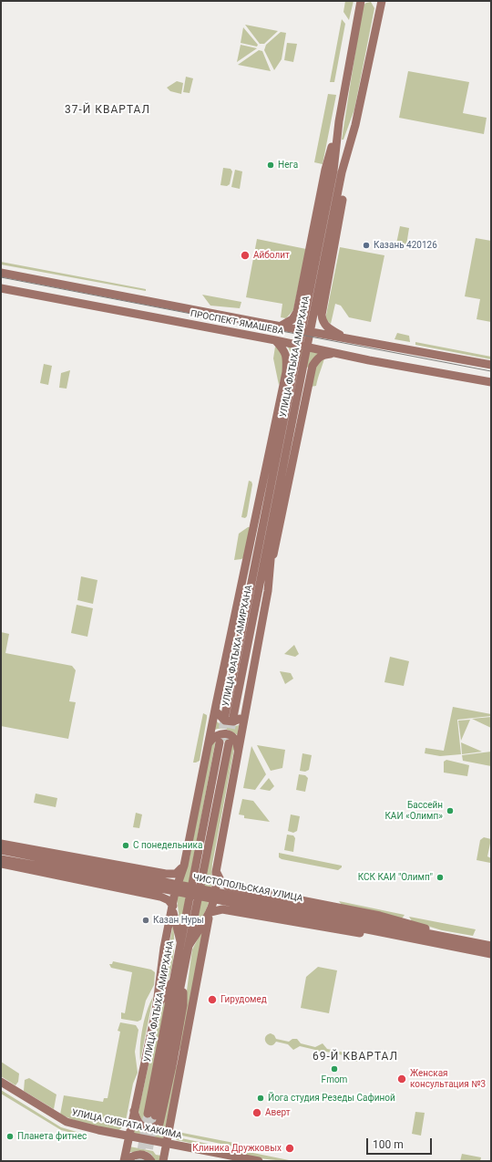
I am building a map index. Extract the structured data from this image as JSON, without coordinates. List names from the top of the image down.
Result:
{
  "streets": {
    "main road": [
      "ПРОСПЕКТ ЯМАШЕВА",
      "УЛИЦА ФАТЫХА АМИРХАНА",
      "ЧИСТОПОЛЬСКАЯ УЛИЦА",
      "УЛИЦА СИБГАТА ХАКИМА"
    ]
  },
  "districts": ["37-Й КВАРТАЛ", "69-Й КВАРТАЛ"],
  "places": [
    "Нега",
    "Казань 420126",
    "Айболит",
    "Бассейн КАИ «Олимп»",
    "С понедельника",
    "КСК КАИ \"Олимп\"",
    "Казан Нуры",
    "Гирудомед",
    "Fmom",
    "Женская консультация №3",
    "Йога студия Резеды Сафиной",
    "Аверт",
    "Планета фитнес",
    "Клиника Дружковых"
  ],
  "scale_bar": "100 m"
}
